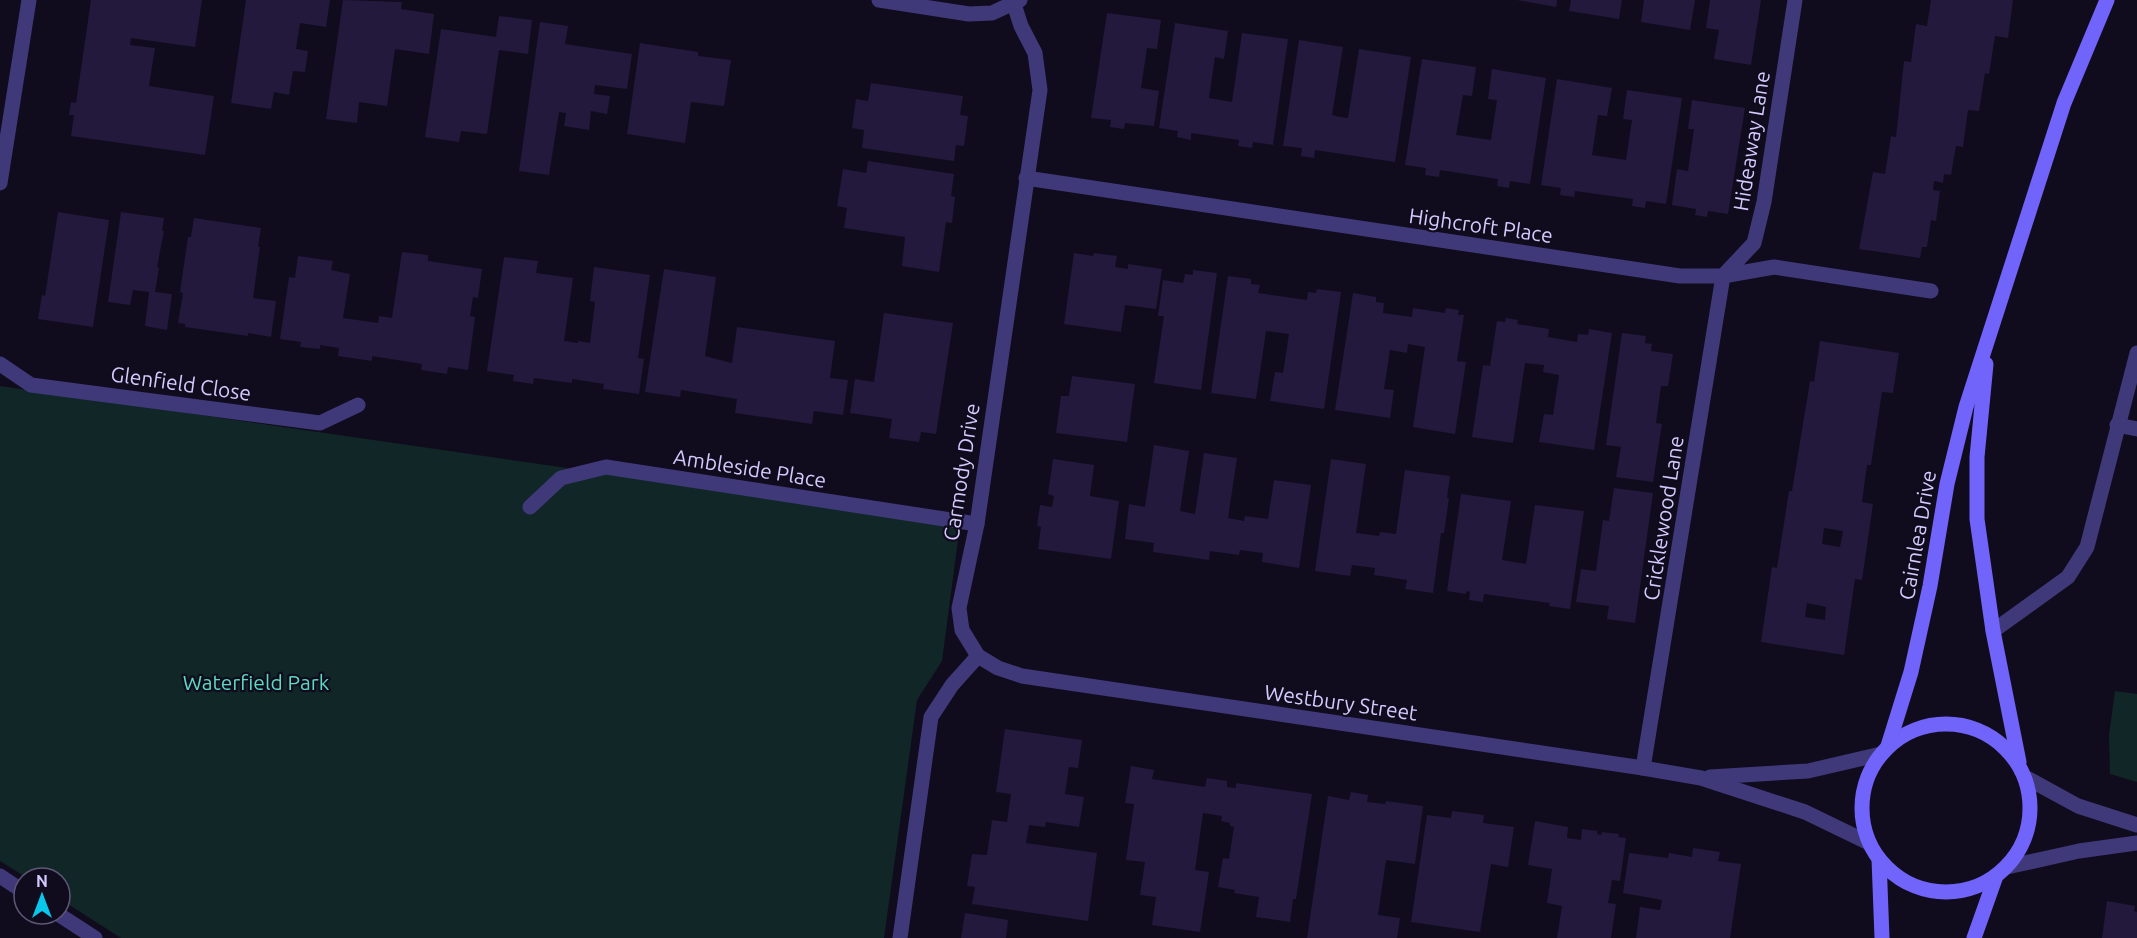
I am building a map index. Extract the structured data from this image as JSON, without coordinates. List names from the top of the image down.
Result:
{
  "streets": {
    "street": [
      "Hideaway Lane",
      "Highcroft Place",
      "Glenfield Close",
      "Ambleside Place",
      "Carmody Drive",
      "Cricklewood Lane",
      "Cairnlea Drive",
      "Westbury Street"
    ]
  },
  "crossings": [
    ["Hideaway Lane", "Highcroft Place"],
    ["Hideaway Lane", "Cricklewood Lane"],
    ["Highcroft Place", "Carmody Drive"],
    ["Highcroft Place", "Cricklewood Lane"],
    ["Ambleside Place", "Carmody Drive"],
    ["Carmody Drive", "Westbury Street"],
    ["Cricklewood Lane", "Westbury Street"],
    ["Cairnlea Drive", "Westbury Street"]
  ],
  "parks": ["Waterfield Park"],
  "north": "top"
}
